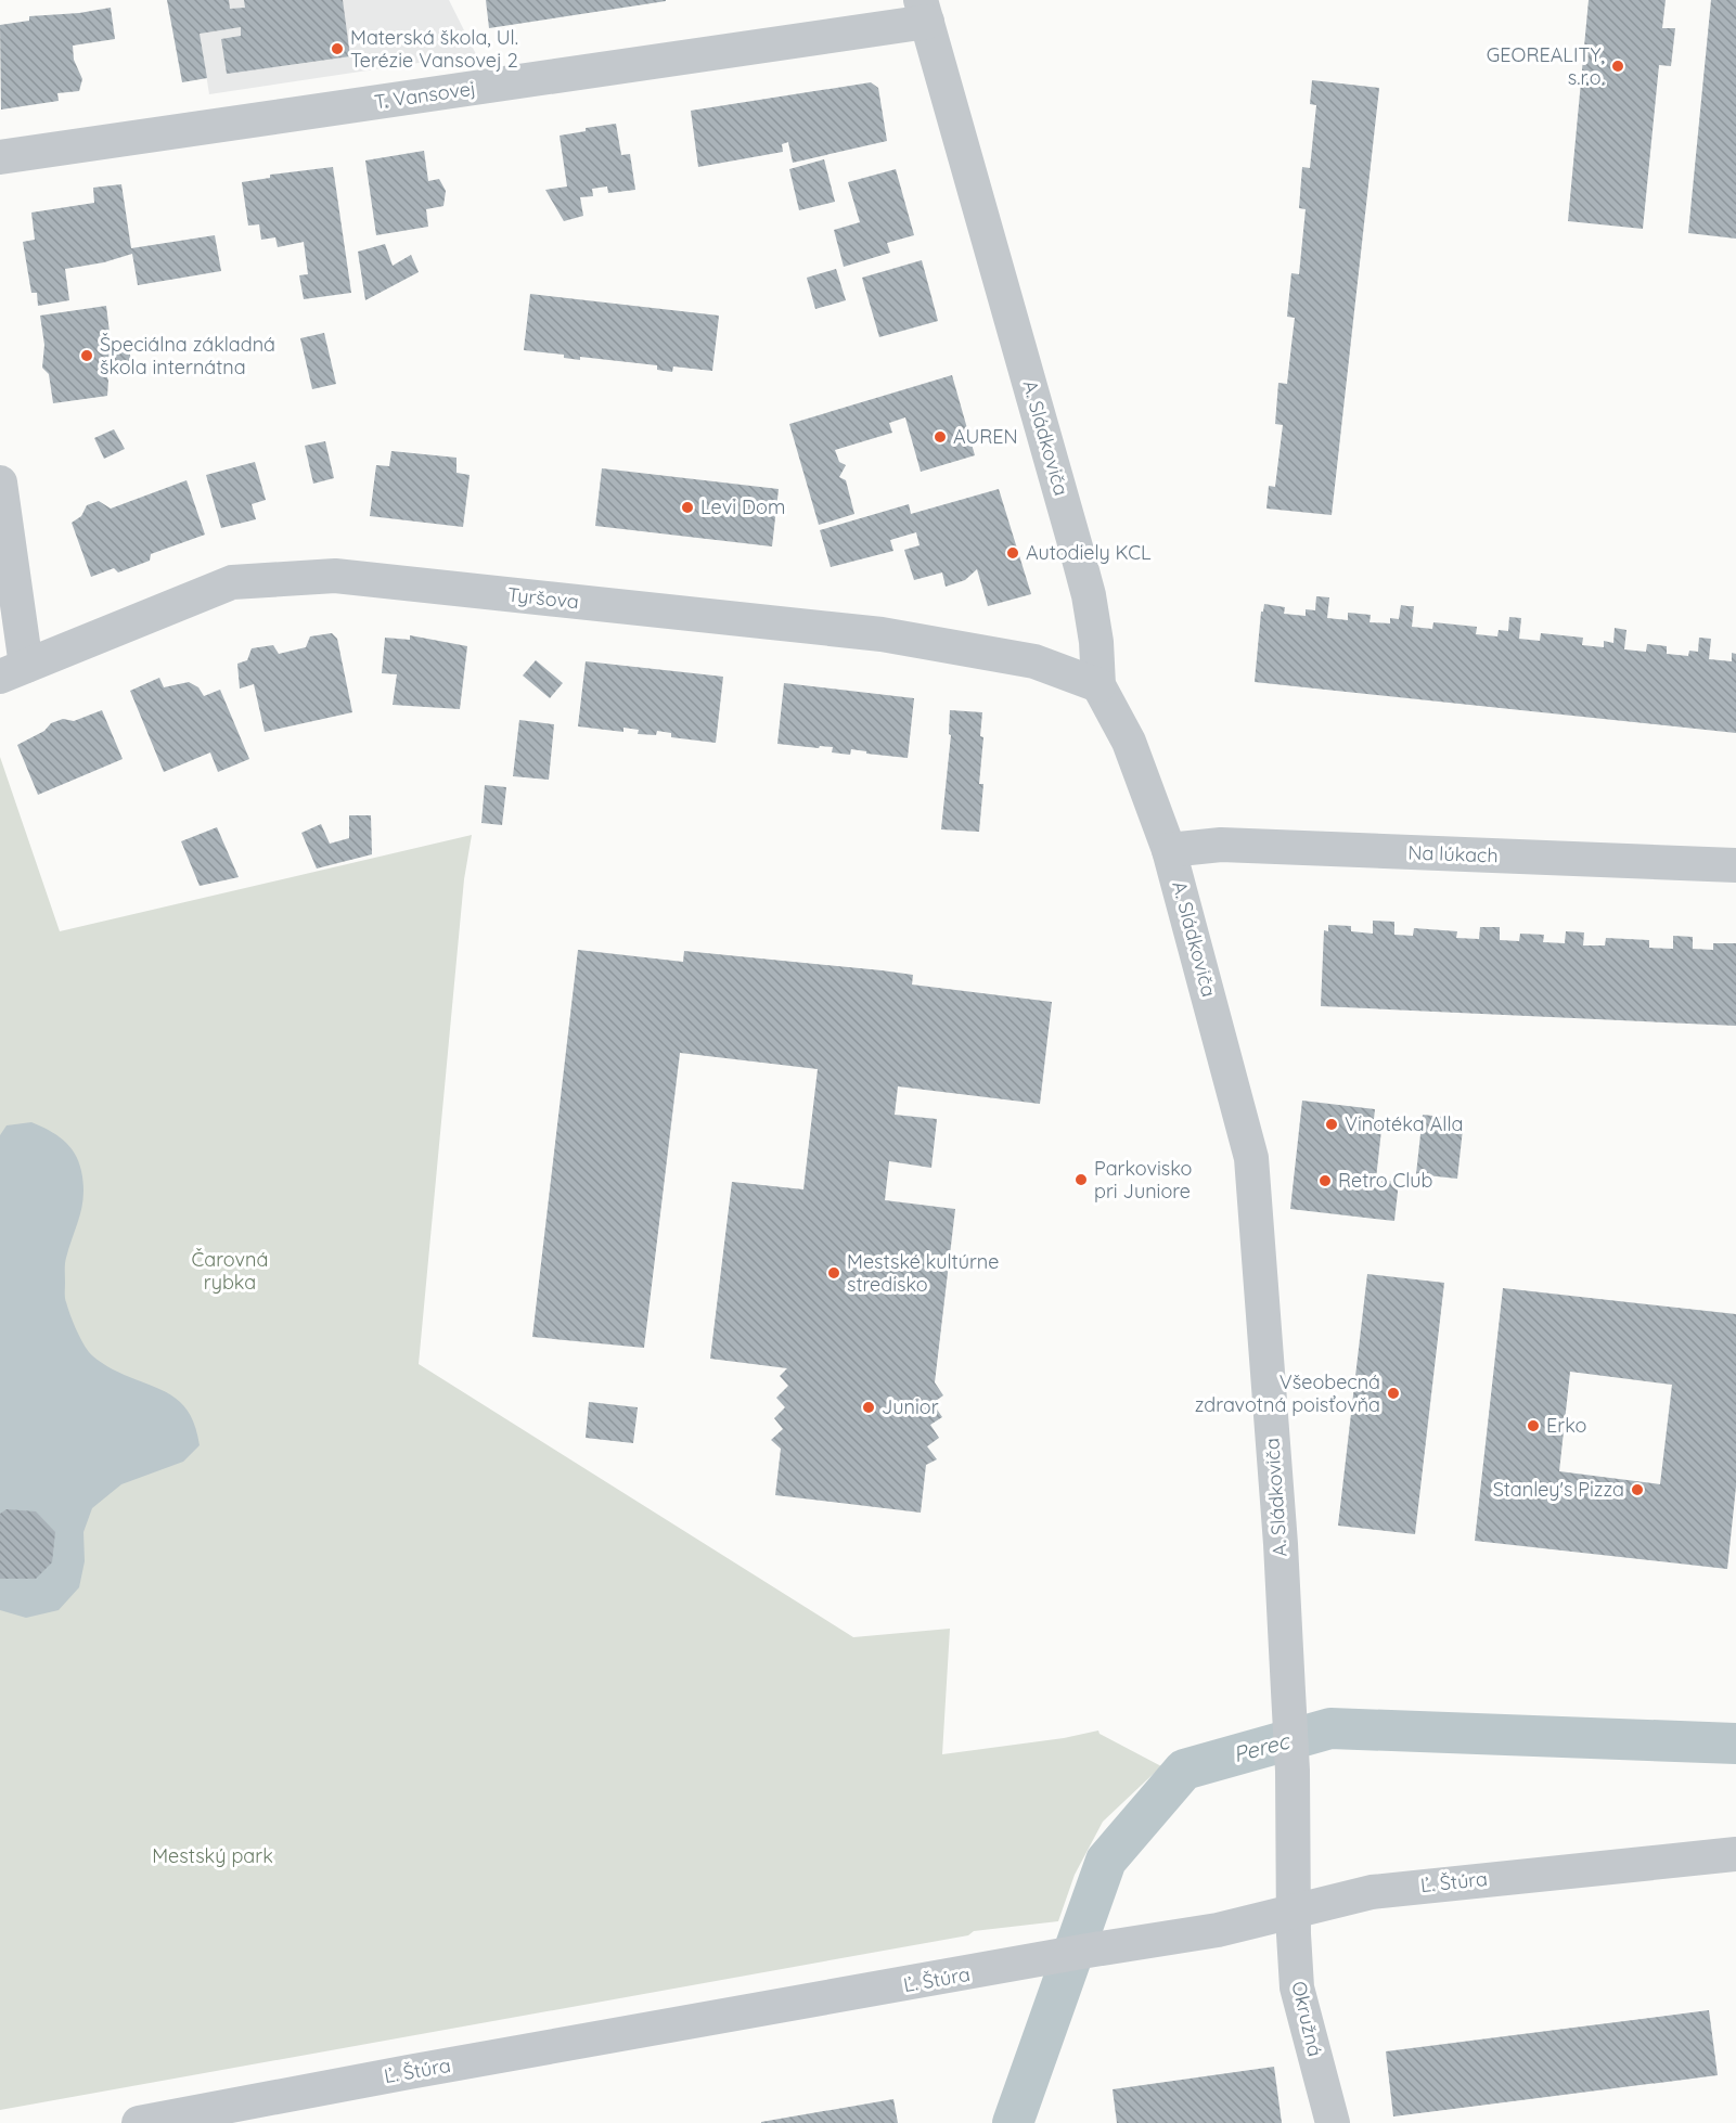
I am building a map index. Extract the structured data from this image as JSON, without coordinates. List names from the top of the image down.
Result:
{
  "streets": {
    "street": [
      "T. Vansovej",
      "A. Sládkoviča",
      "Tyršova",
      "Na lúkach",
      "Ľ. Štúra",
      "Okružná"
    ]
  },
  "crossings": [
    ["T. Vansovej", "A. Sládkoviča"],
    ["A. Sládkoviča", "Tyršova"],
    ["A. Sládkoviča", "Na lúkach"],
    ["A. Sládkoviča", "Ľ. Štúra"],
    ["A. Sládkoviča", "Okružná"],
    ["Ľ. Štúra", "Okružná"]
  ],
  "water": ["Perec"],
  "parks": ["Čarovná rybka", "Mestský park"],
  "places": [
    "Materská škola, Ul. Terézie Vansovej 2",
    "GEOREALITY, s.r.o.",
    "Špeciálna základná škola internátna",
    "AUREN",
    "Levi Dom",
    "Autodiely KCL",
    "Vinotéka Alla",
    "Parkovisko pri Juniore",
    "Retro Club",
    "Mestské kultúrne stredisko",
    "Všeobecná zdravotná poisťovňa",
    "Junior",
    "Erko",
    "Stanley's Pizza"
  ]
}
